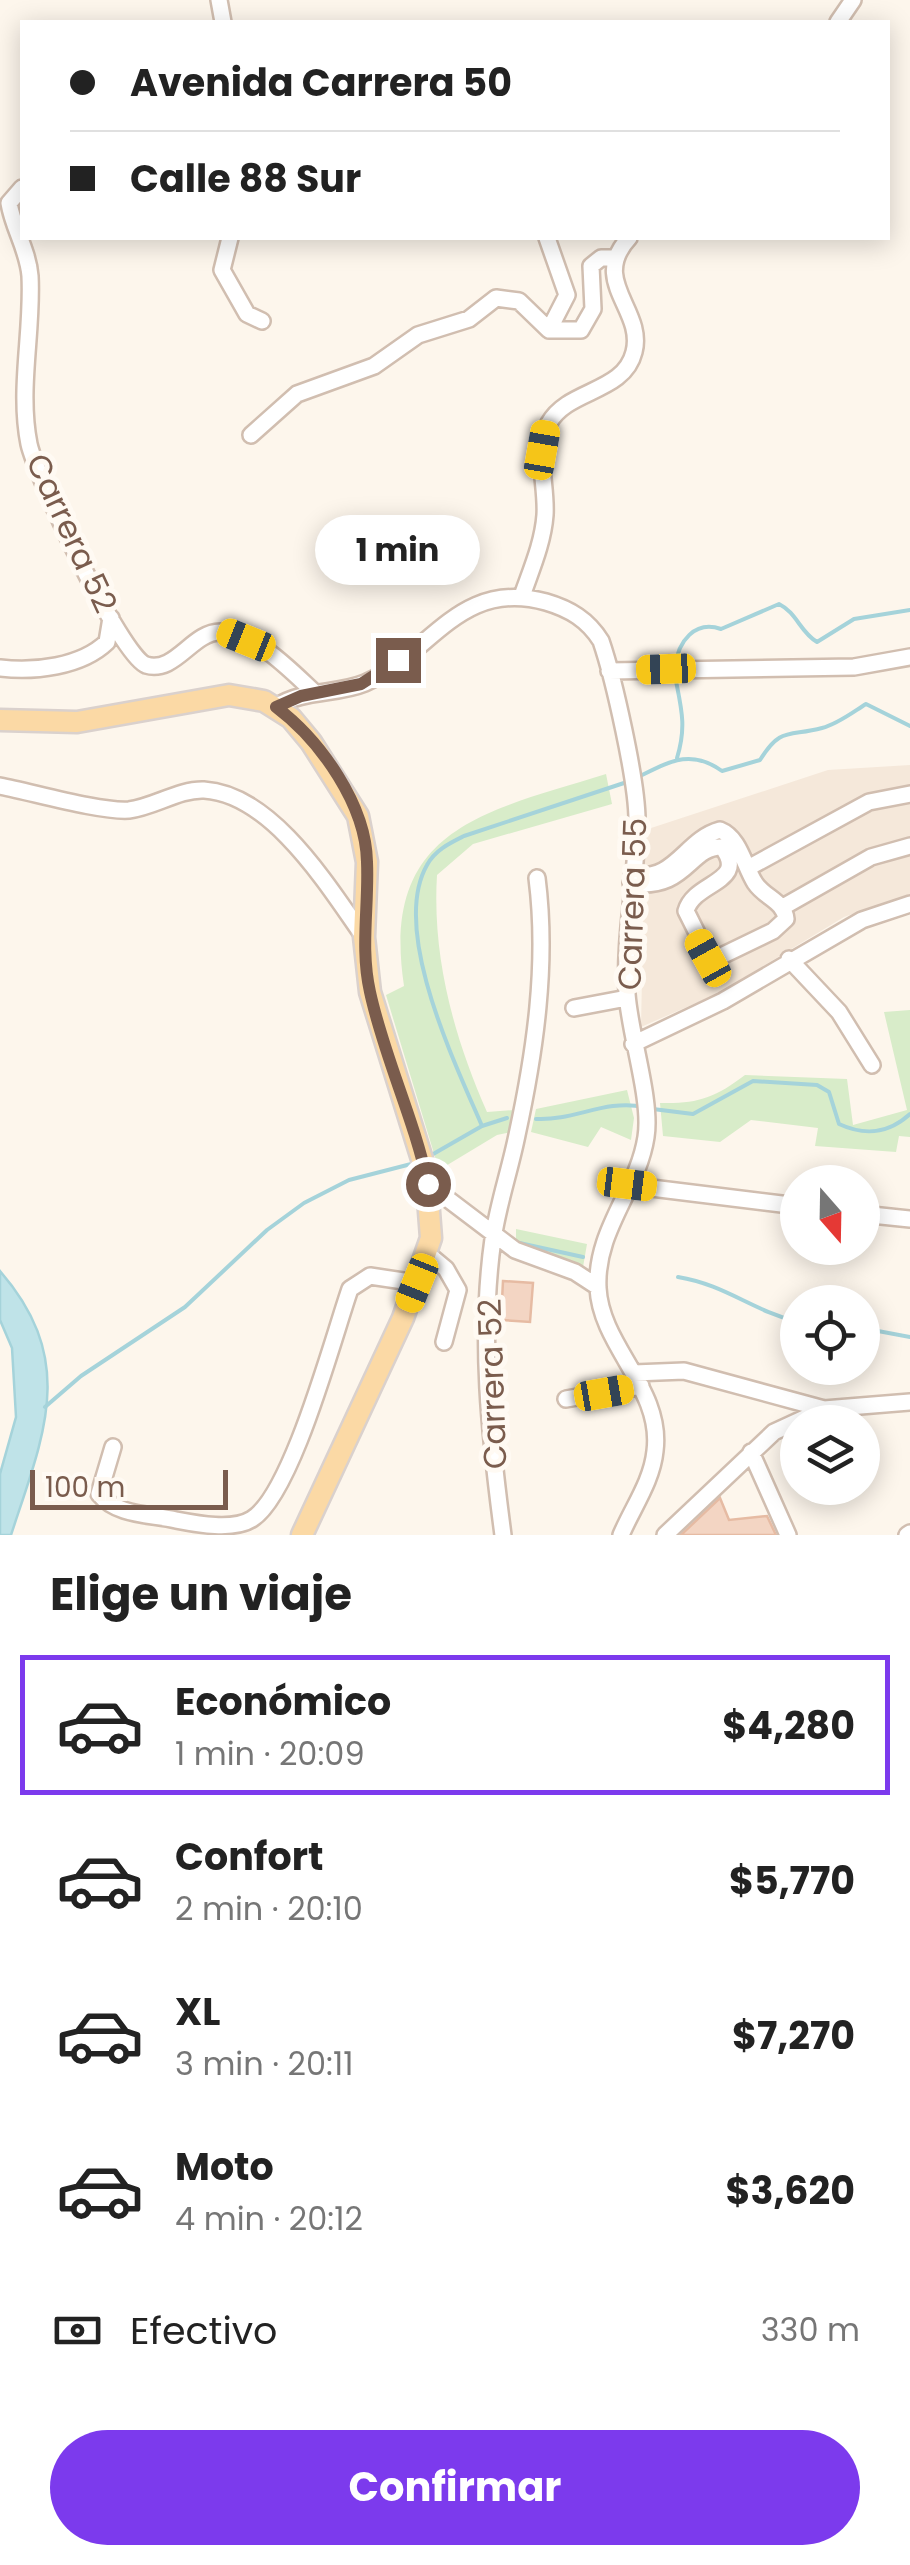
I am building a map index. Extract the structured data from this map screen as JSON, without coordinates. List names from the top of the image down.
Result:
{
  "streets": {
    "street": ["Carrera 52", "Carrera 55"]
  },
  "scale_bar": "100 m",
  "north": "bottom",
  "page": {
    "banner": ["Avenida Carrera 50", "Calle 88 Sur"],
    "bubble": "1 min",
    "scale": "100 m",
    "heading": "Elige un viaje",
    "list": [
      {
        "name": "Económico",
        "note": "1 min · 20:09",
        "value": "$4,280"
      },
      {
        "name": "Confort",
        "note": "2 min · 20:10",
        "value": "$5,770"
      },
      {
        "name": "XL",
        "note": "3 min · 20:11",
        "value": "$7,270"
      },
      {
        "name": "Moto",
        "note": "4 min · 20:12",
        "value": "$3,620"
      }
    ],
    "pay": ["Efectivo", "330 m"],
    "buttons": "Confirmar"
  }
}
